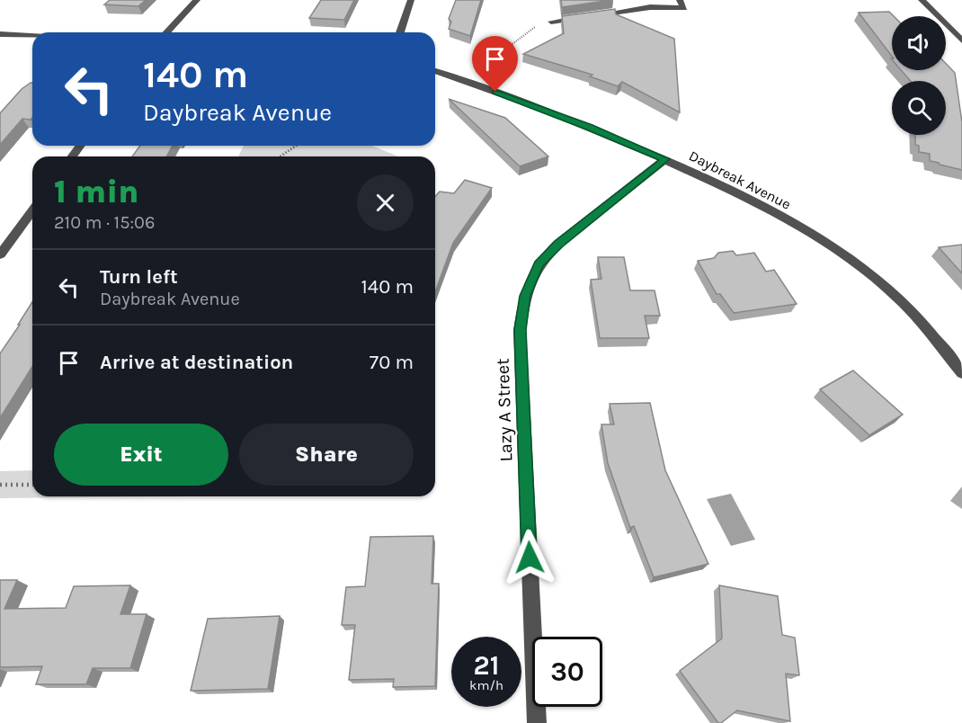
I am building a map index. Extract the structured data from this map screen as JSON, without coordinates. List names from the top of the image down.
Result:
{
  "streets": {
    "street": ["Daybreak Avenue", "Lazy A Street"]
  },
  "crossings": [
    ["Daybreak Avenue", "Lazy A Street"]
  ],
  "page": {
    "turn": ["140 m", "Daybreak Avenue"],
    "heading": ["1 min", "210 m · 15:06"],
    "list": [
      {
        "name": "Turn left",
        "note": "Daybreak Avenue",
        "value": "140 m"
      },
      {
        "name": "Arrive at destination",
        "value": "70 m"
      }
    ],
    "buttons": ["Exit", "Share"],
    "speed": "21 km/h",
    "limit": "30"
  }
}
